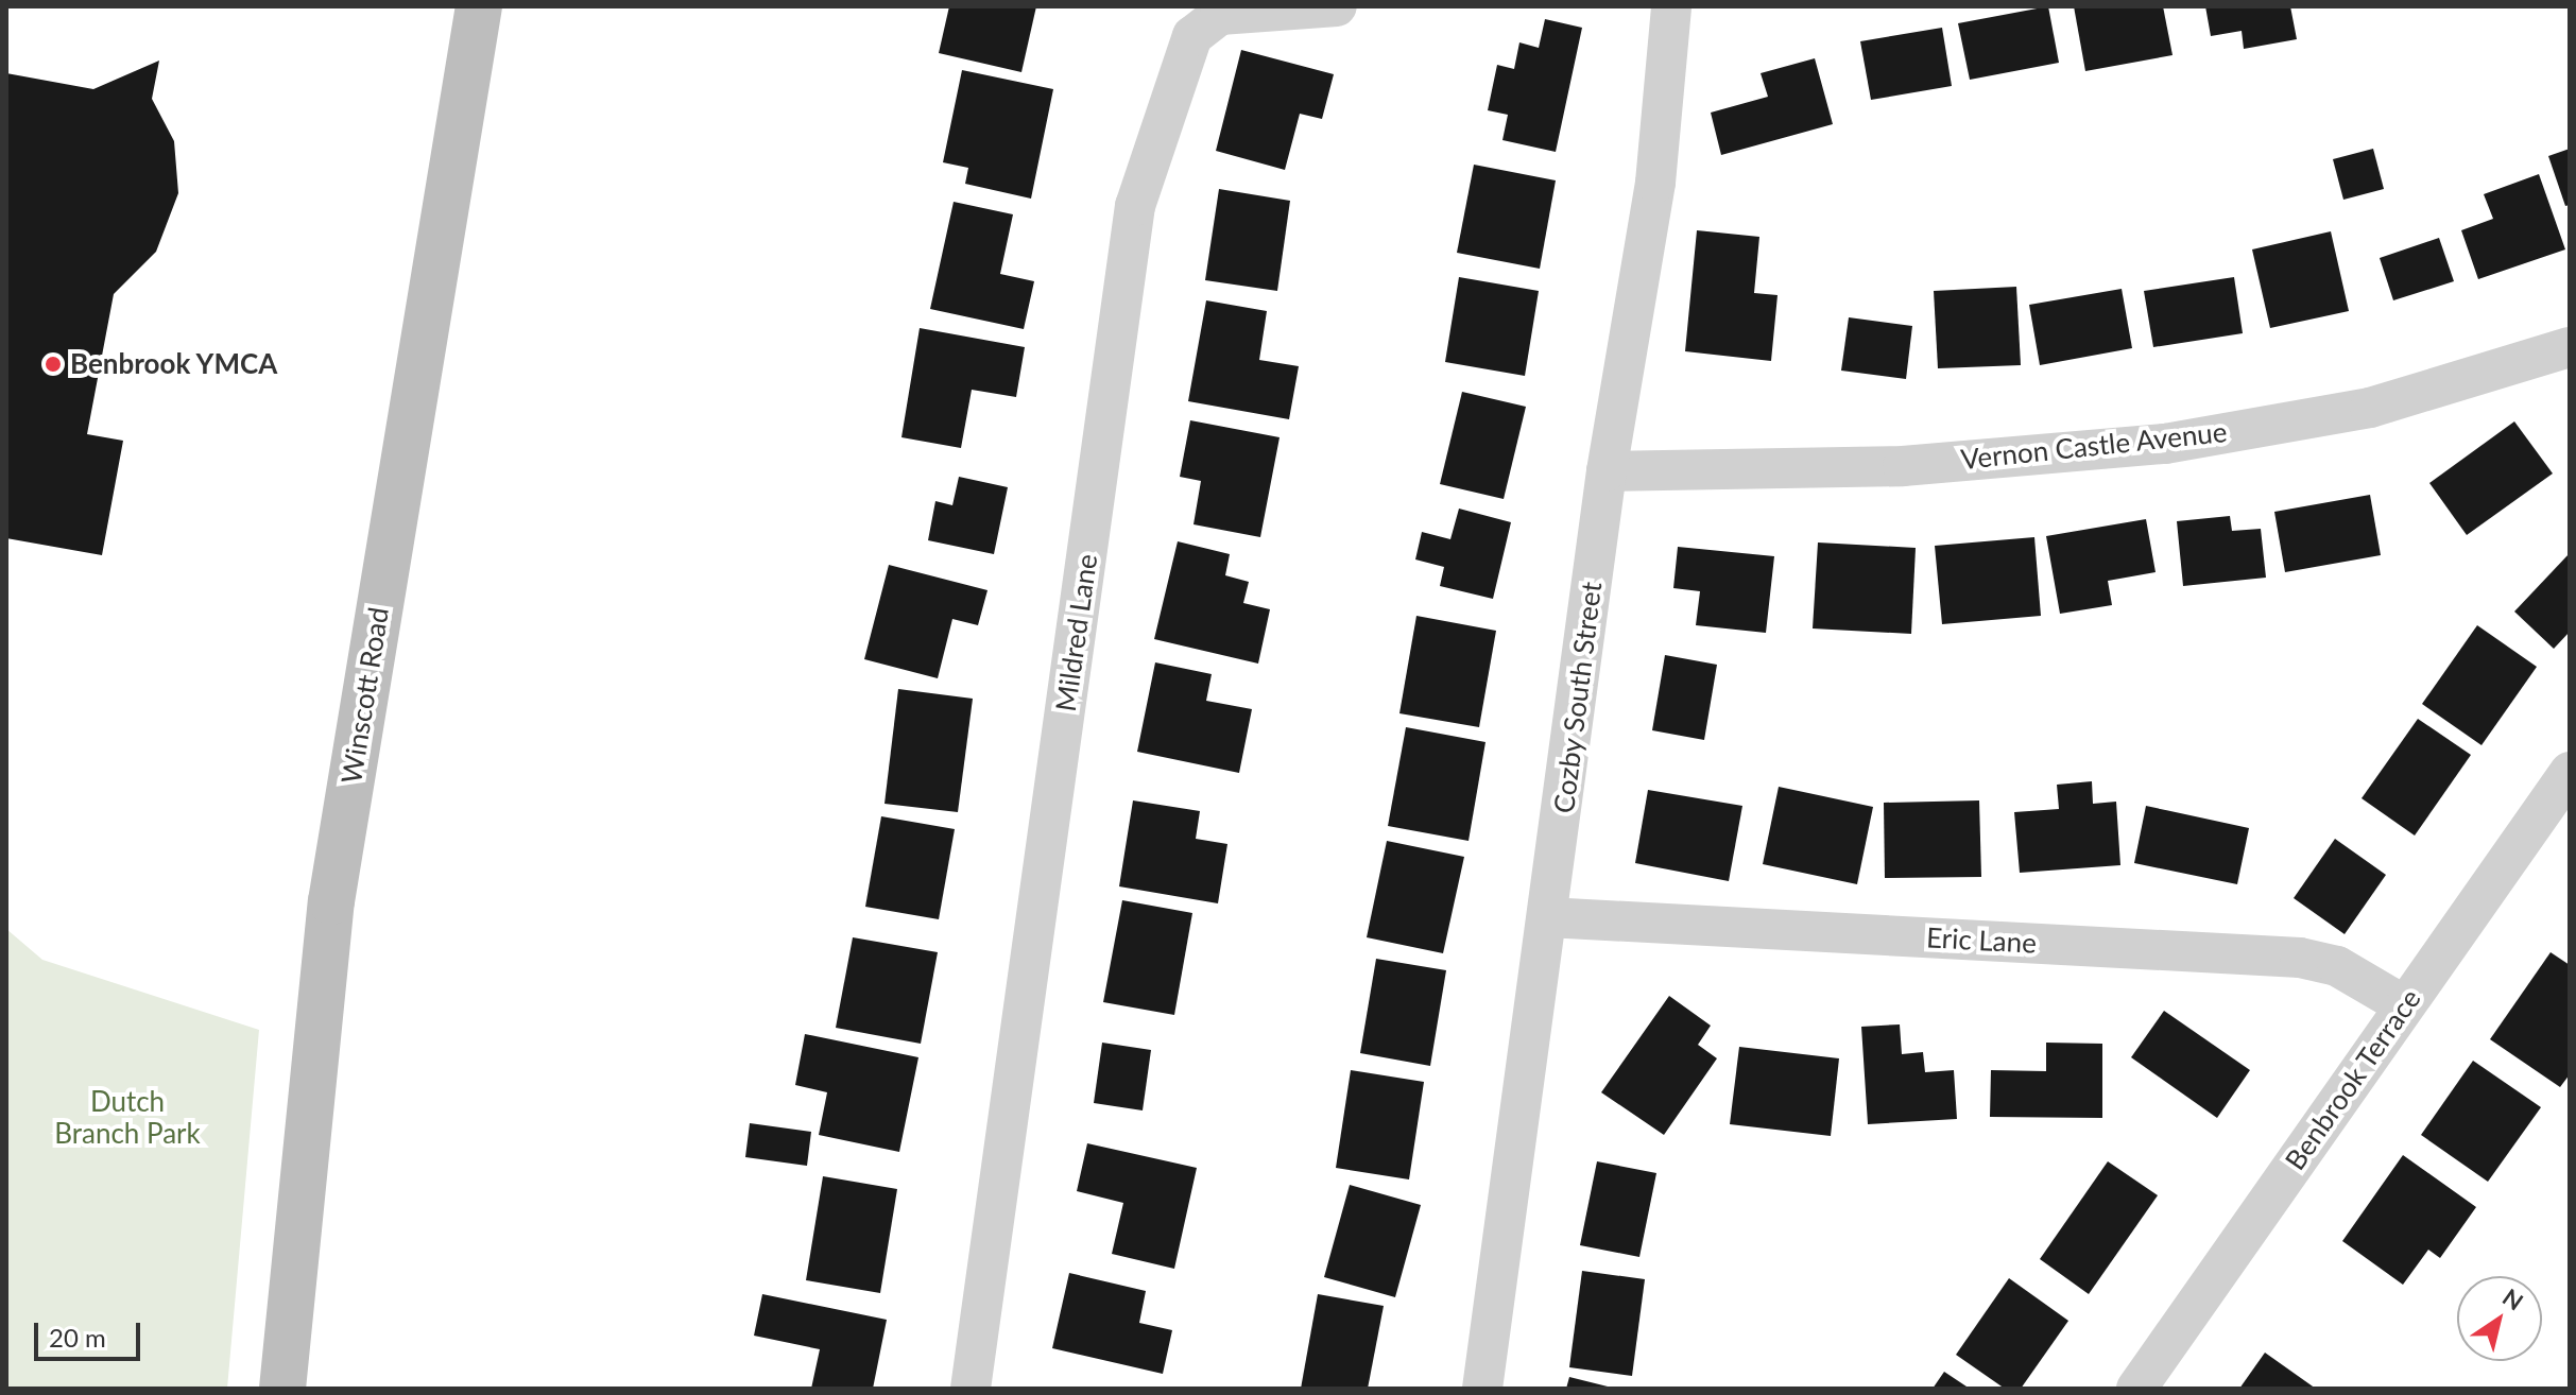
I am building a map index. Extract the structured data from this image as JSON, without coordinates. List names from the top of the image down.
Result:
{
  "streets": {
    "main road": ["Winscott Road"],
    "street": [
      "Vernon Castle Avenue",
      "Mildred Lane",
      "Cozby South Street",
      "Eric Lane",
      "Benbrook Terrace"
    ]
  },
  "crossings": [
    ["Vernon Castle Avenue", "Cozby South Street"],
    ["Cozby South Street", "Eric Lane"],
    ["Eric Lane", "Benbrook Terrace"]
  ],
  "parks": ["Dutch Branch Park"],
  "places": ["Benbrook YMCA"],
  "scale_bar": "20 m",
  "north": "top right"
}
